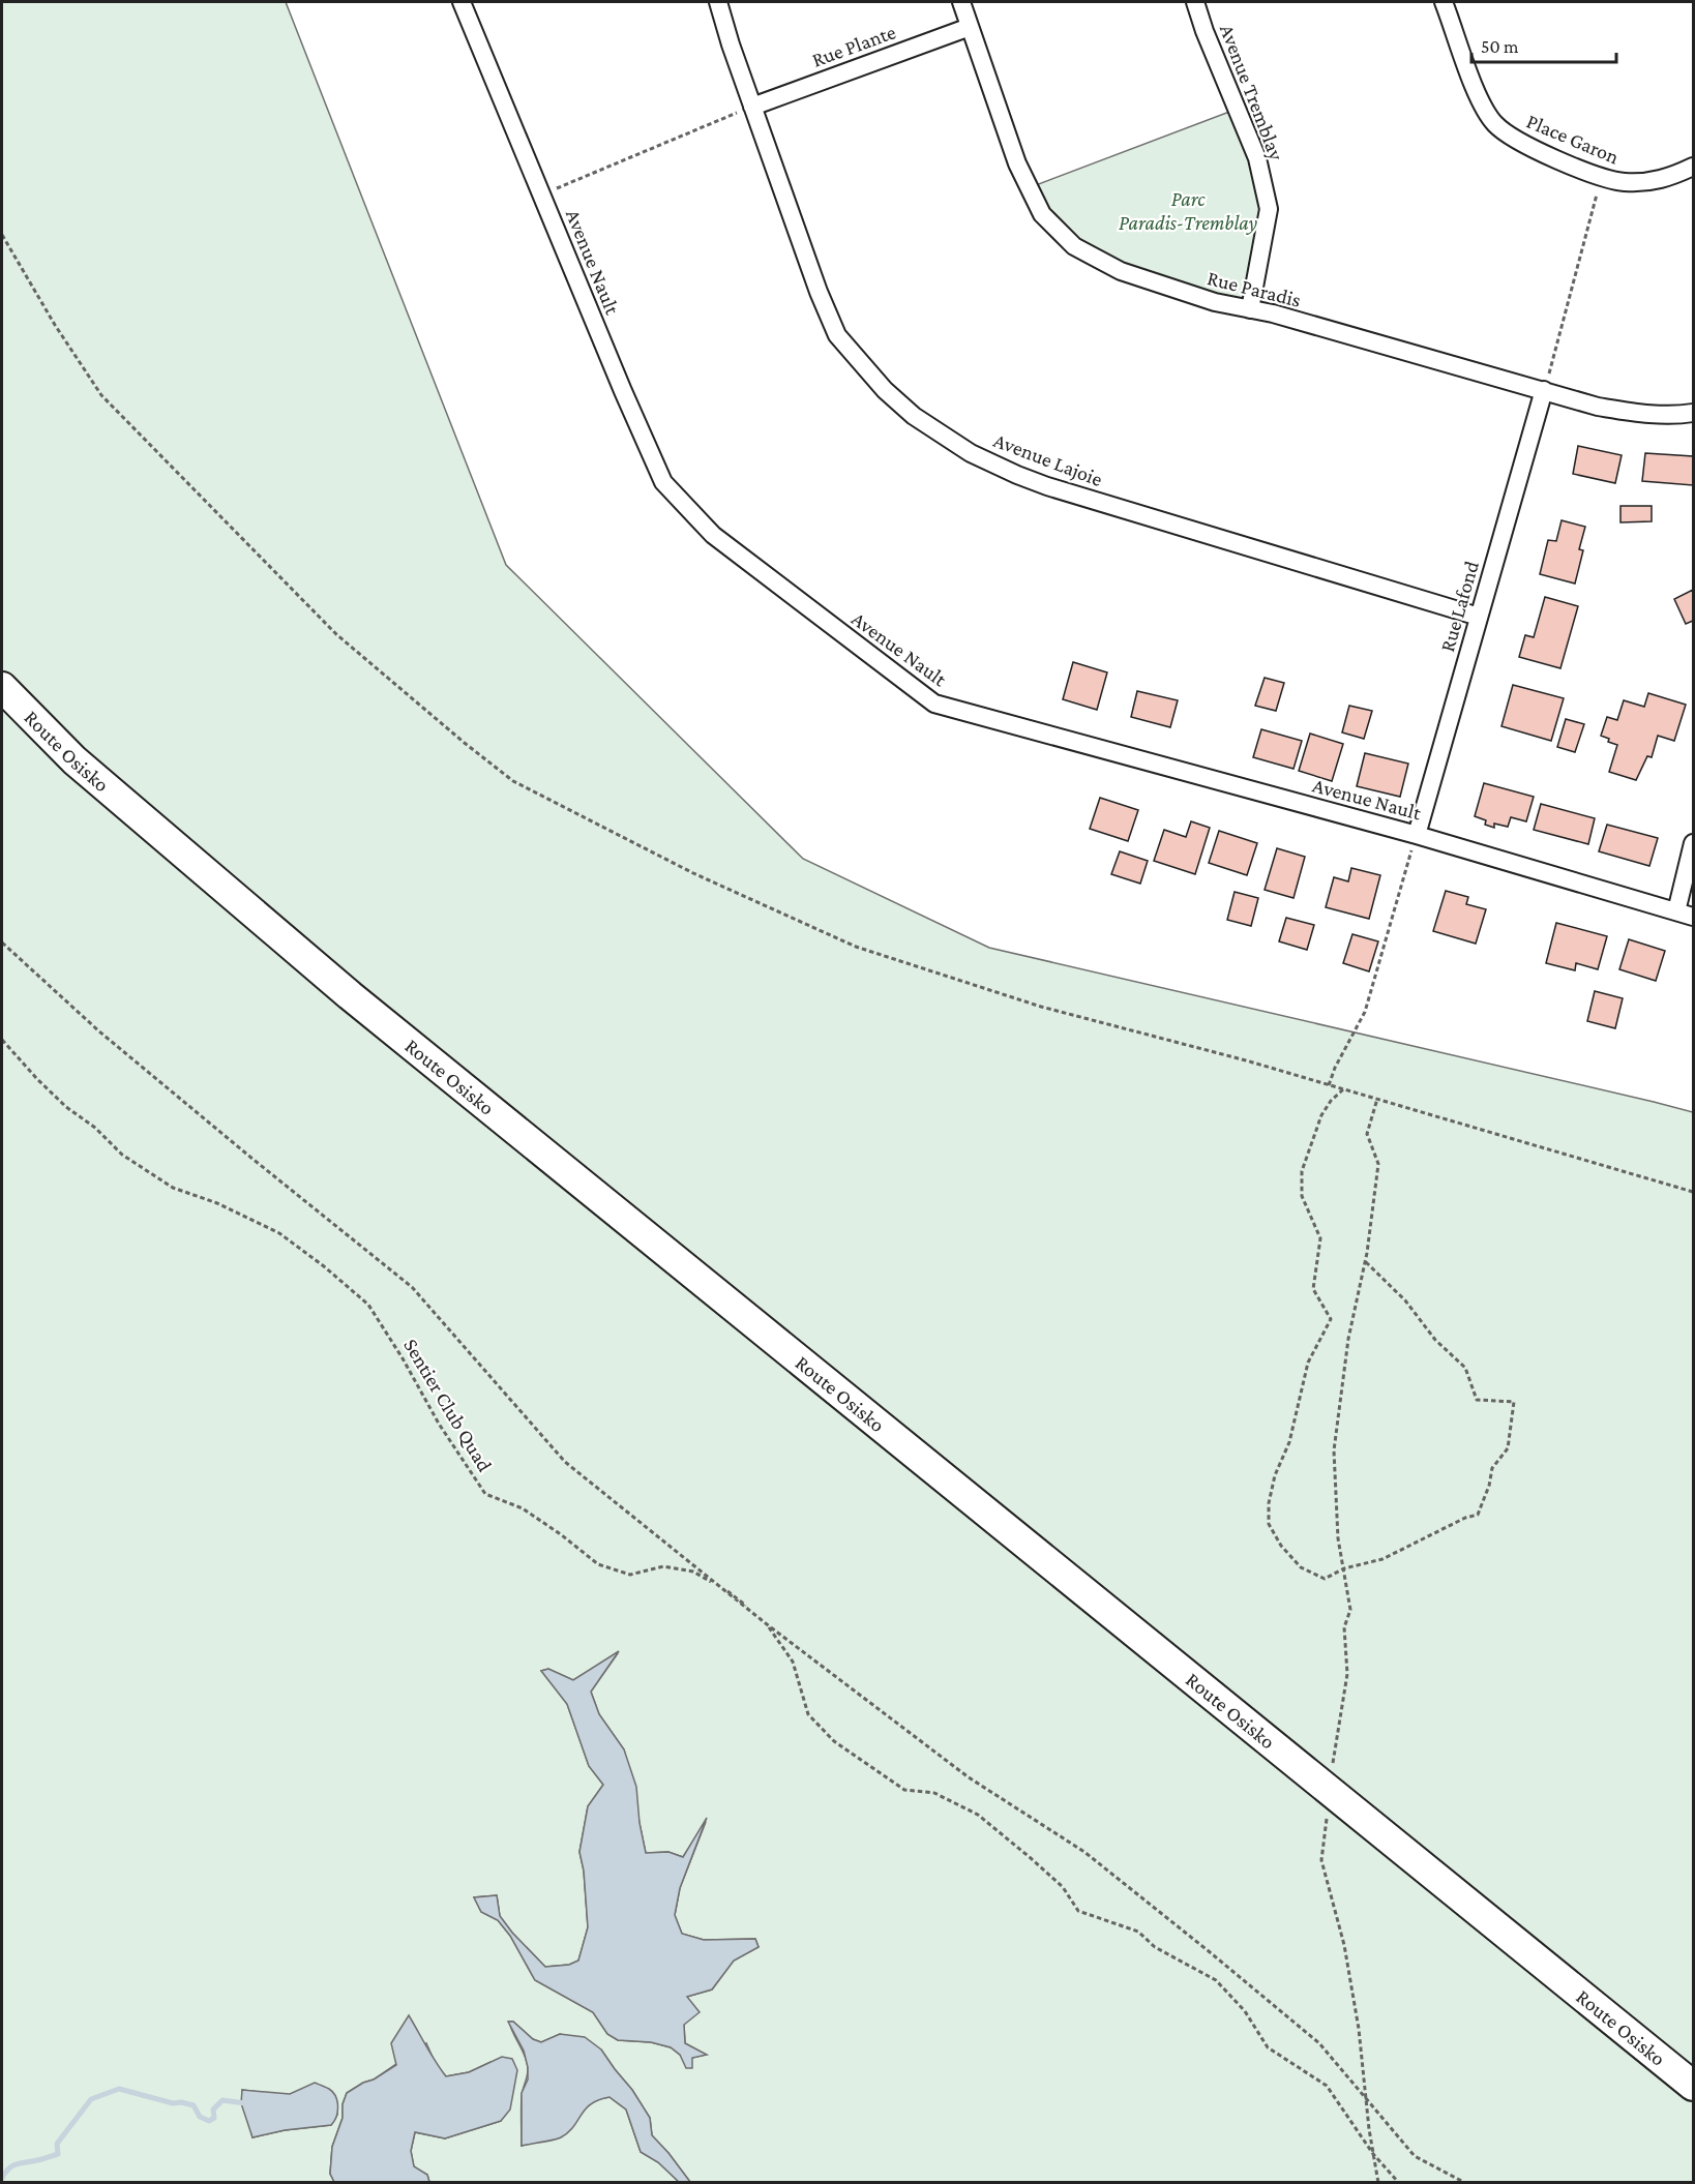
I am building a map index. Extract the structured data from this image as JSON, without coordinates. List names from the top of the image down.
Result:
{
  "streets": {
    "highway": ["Route Osisko"],
    "street": [
      "Rue Plante",
      "Avenue Tremblay",
      "Place Garon",
      "Avenue Nault",
      "Rue Paradis",
      "Avenue Lajoie",
      "Rue Lafond"
    ],
    "path": ["Sentier Club Quad"]
  },
  "crossings": [
    ["Rue Plante", "Rue Paradis"],
    ["Rue Plante", "Avenue Lajoie"],
    ["Avenue Tremblay", "Rue Paradis"],
    ["Avenue Nault", "Rue Lafond"],
    ["Rue Paradis", "Rue Lafond"],
    ["Avenue Lajoie", "Rue Lafond"]
  ],
  "parks": ["Parc Paradis-Tremblay"],
  "scale_bar": "50 m"
}
